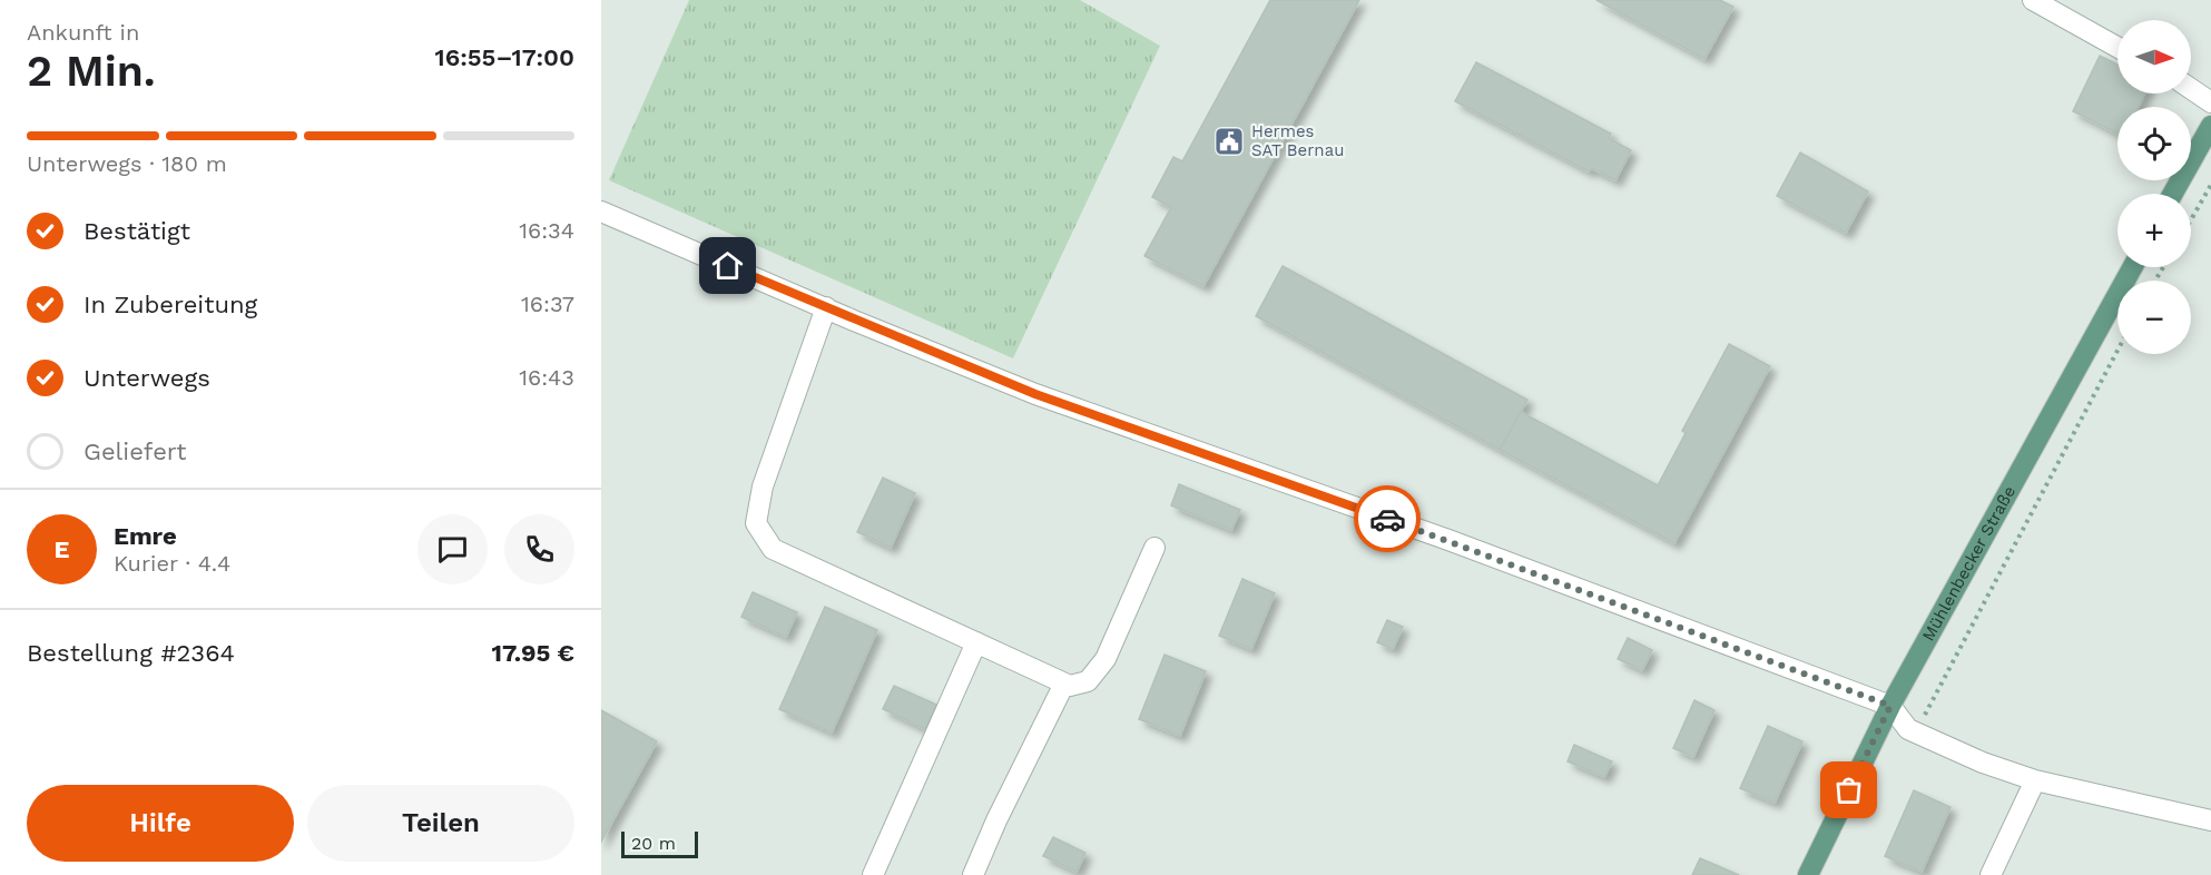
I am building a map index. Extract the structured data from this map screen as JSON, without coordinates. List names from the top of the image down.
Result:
{
  "streets": {
    "main road": ["Mühlenbecker Straße"]
  },
  "places": {
    "public building": ["Hermes SAT Bernau"]
  },
  "scale_bar": "20 m",
  "north": "right",
  "page": {
    "heading": ["2 Min.", "Ankunft in", "16:55–17:00"],
    "panel": [
      "Emre",
      "Kurier · 4.4",
      "Bestellung #2364",
      "17.95 €"
    ],
    "map_buttons": ["+", "−"],
    "bar": "Unterwegs · 180 m",
    "list": [
      ["Bestätigt", "16:34"],
      ["In Zubereitung", "16:37"],
      ["Unterwegs", "16:43"],
      "Geliefert"
    ],
    "round": "E",
    "buttons": ["Hilfe", "Teilen"],
    "scale": "20 m"
  }
}
